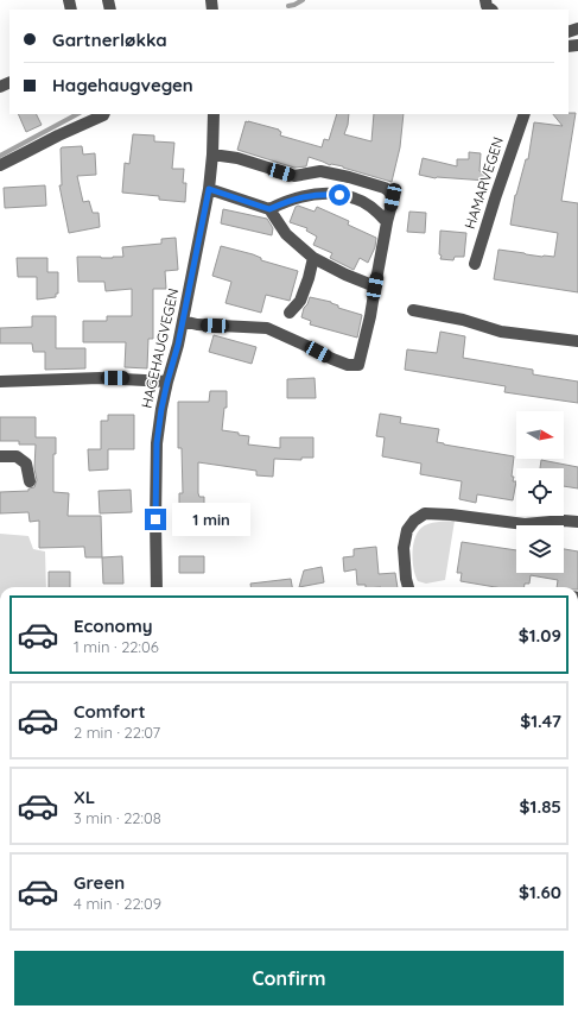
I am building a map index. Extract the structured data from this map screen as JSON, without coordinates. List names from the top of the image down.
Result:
{
  "streets": {
    "street": ["HAMARVEGEN", "HAGEHAUGVEGEN"]
  },
  "north": "right",
  "page": {
    "banner": ["Gartnerløkka", "Hagehaugvegen"],
    "bubble": "1 min",
    "list": [
      {
        "name": "Economy",
        "note": "1 min · 22:06",
        "value": "$1.09"
      },
      {
        "name": "Comfort",
        "note": "2 min · 22:07",
        "value": "$1.47"
      },
      {
        "name": "XL",
        "note": "3 min · 22:08",
        "value": "$1.85"
      },
      {
        "name": "Green",
        "note": "4 min · 22:09",
        "value": "$1.60"
      }
    ],
    "buttons": "Confirm"
  }
}
